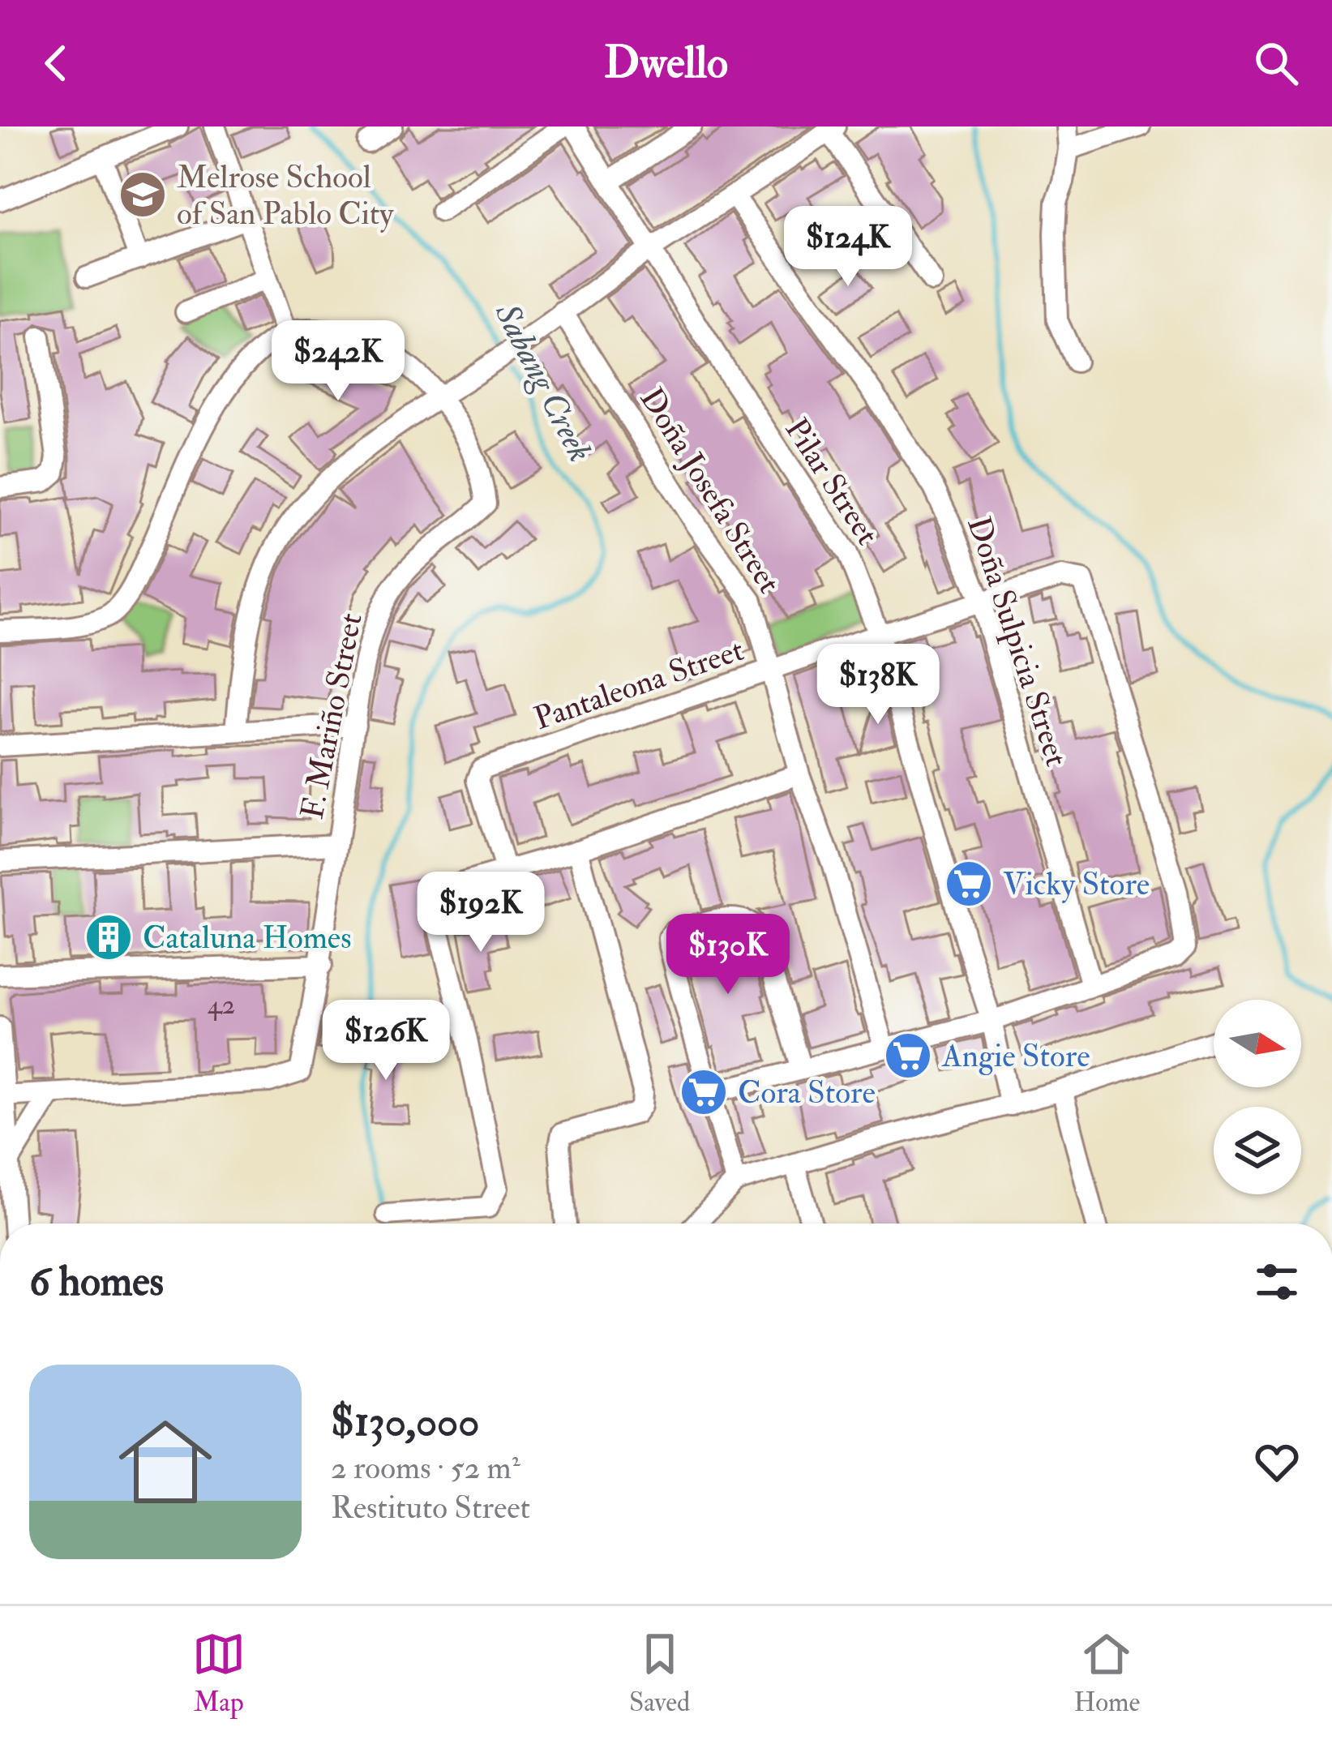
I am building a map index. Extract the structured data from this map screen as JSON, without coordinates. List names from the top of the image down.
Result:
{
  "streets": {
    "street": [
      "Pilar Street",
      "Doña Josefa Street",
      "Doña Sulpicia Street",
      "Pantaleona Street",
      "F. Mariño Street"
    ]
  },
  "crossings": [
    ["Pilar Street", "Pantaleona Street"],
    ["Doña Josefa Street", "Pantaleona Street"],
    ["Doña Sulpicia Street", "Pantaleona Street"]
  ],
  "water": ["Sabang Creek"],
  "places": {
    "school or university": ["Melrose School of San Pablo City"],
    "supermarket": ["Vicky Store", "Angie Store", "Cora Store"],
    "building": ["Cataluna Homes"]
  },
  "house_numbers": ["42"],
  "north": "right",
  "page": {
    "header": "Dwello",
    "price": [
      "$124K",
      "$242K",
      "$138K",
      "$192K",
      "$130K",
      "$126K"
    ],
    "heading": "6 homes",
    "list": [
      {
        "name": "$130,000",
        "note": "2 rooms · 52 m² · Restituto Street"
      }
    ],
    "tabs": ["Map", "Saved", "Home"]
  }
}
